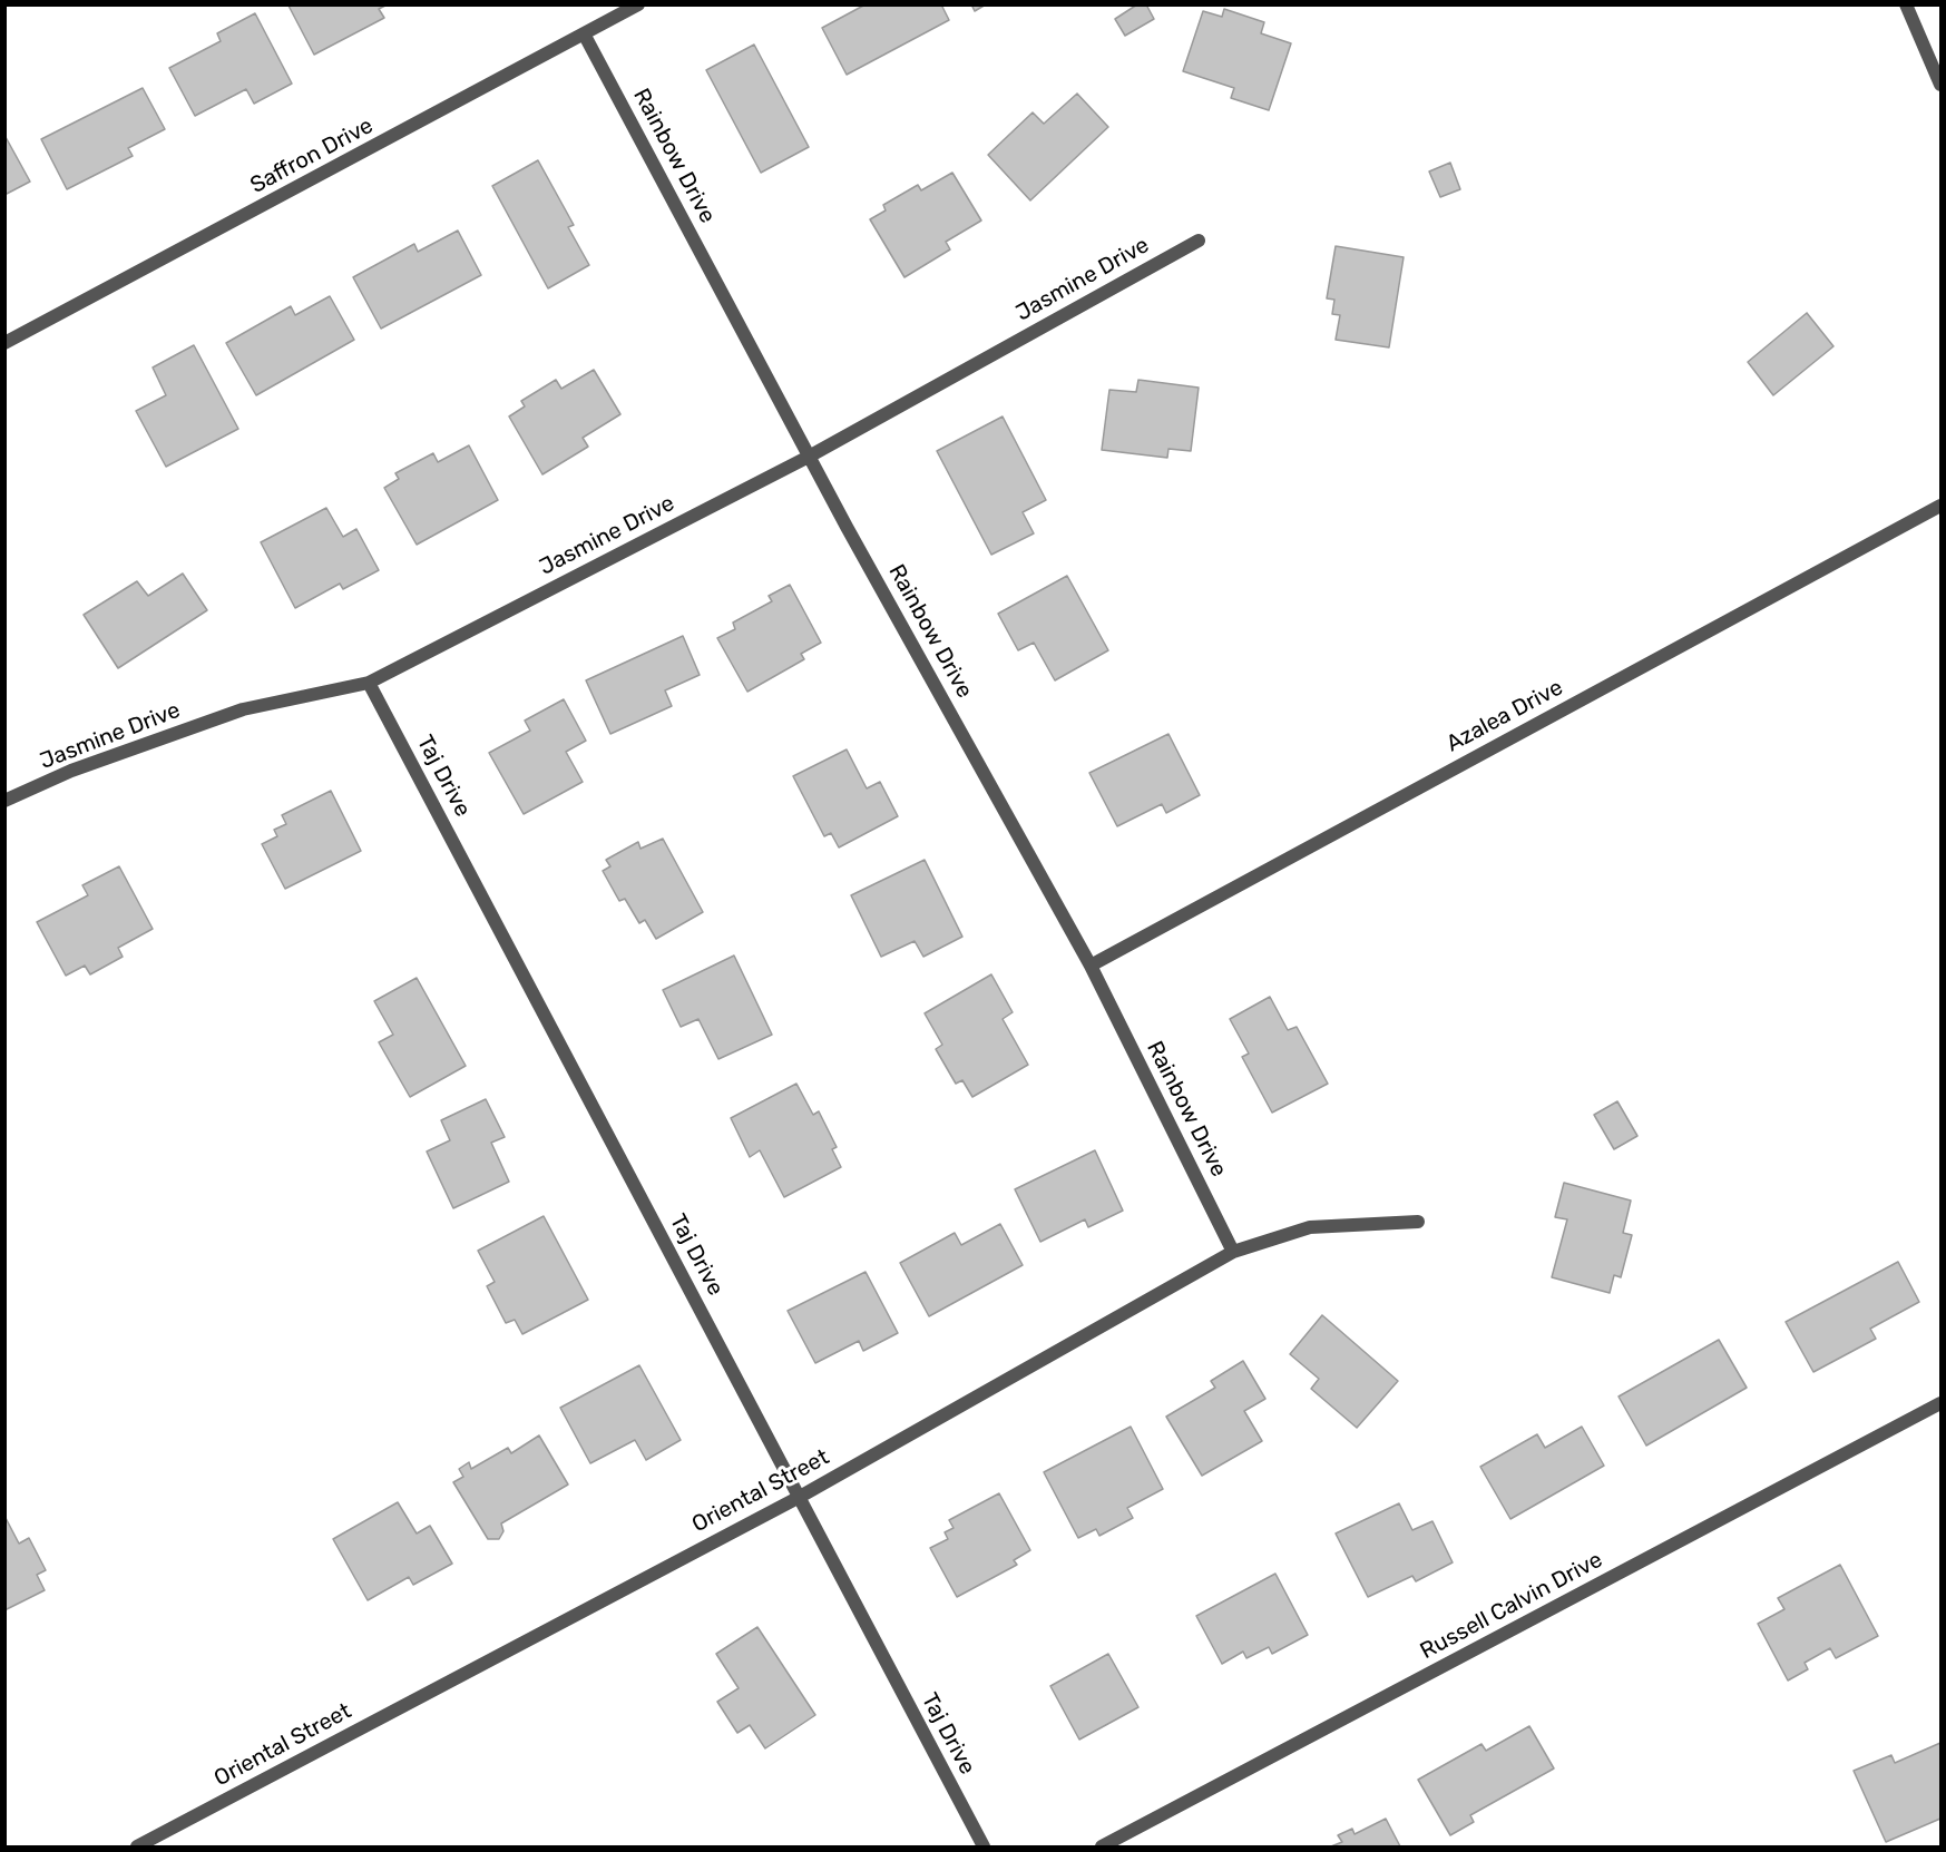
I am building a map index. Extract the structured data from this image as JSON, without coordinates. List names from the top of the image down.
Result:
{
  "streets": {
    "street": [
      "Saffron Drive",
      "Rainbow Drive",
      "Jasmine Drive",
      "Azalea Drive",
      "Taj Drive",
      "Oriental Street",
      "Russell Calvin Drive"
    ]
  },
  "crossings": [
    ["Saffron Drive", "Rainbow Drive"],
    ["Rainbow Drive", "Jasmine Drive"],
    ["Rainbow Drive", "Azalea Drive"],
    ["Rainbow Drive", "Oriental Street"],
    ["Jasmine Drive", "Taj Drive"],
    ["Taj Drive", "Oriental Street"]
  ]
}
